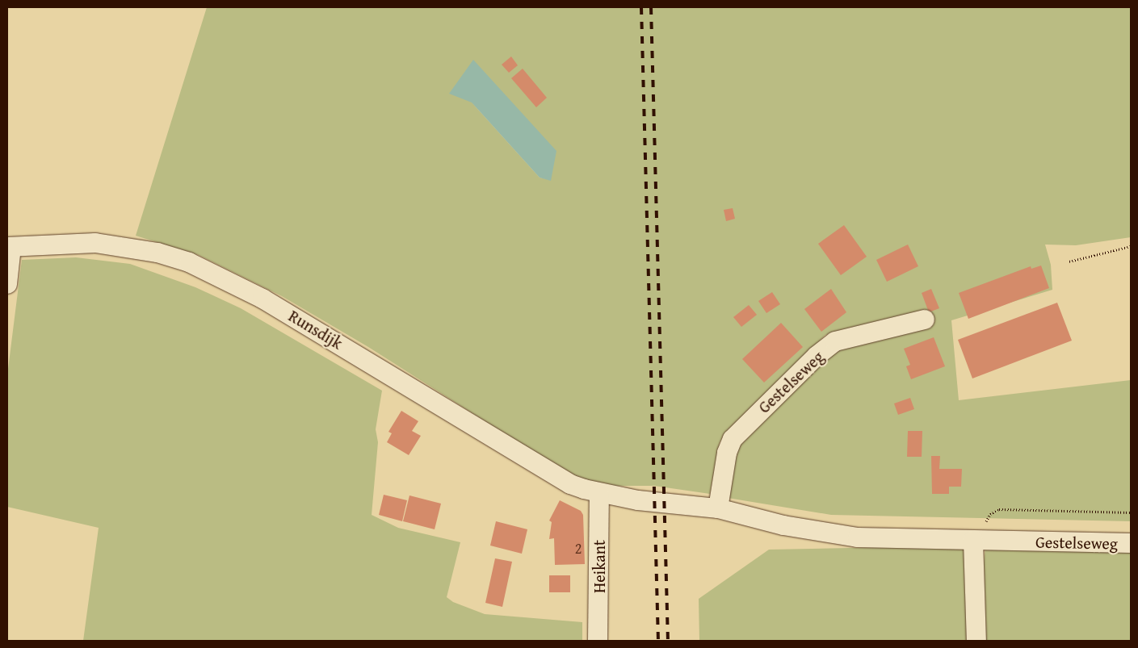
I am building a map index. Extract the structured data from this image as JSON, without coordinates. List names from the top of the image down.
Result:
{
  "streets": {
    "street": ["Runsdijk", "Gestelseweg", "Heikant"]
  },
  "crossings": [
    ["Runsdijk", "Gestelseweg"],
    ["Runsdijk", "Heikant"],
    ["Gestelseweg", "Heikant"]
  ],
  "house_numbers": ["2"]
}
